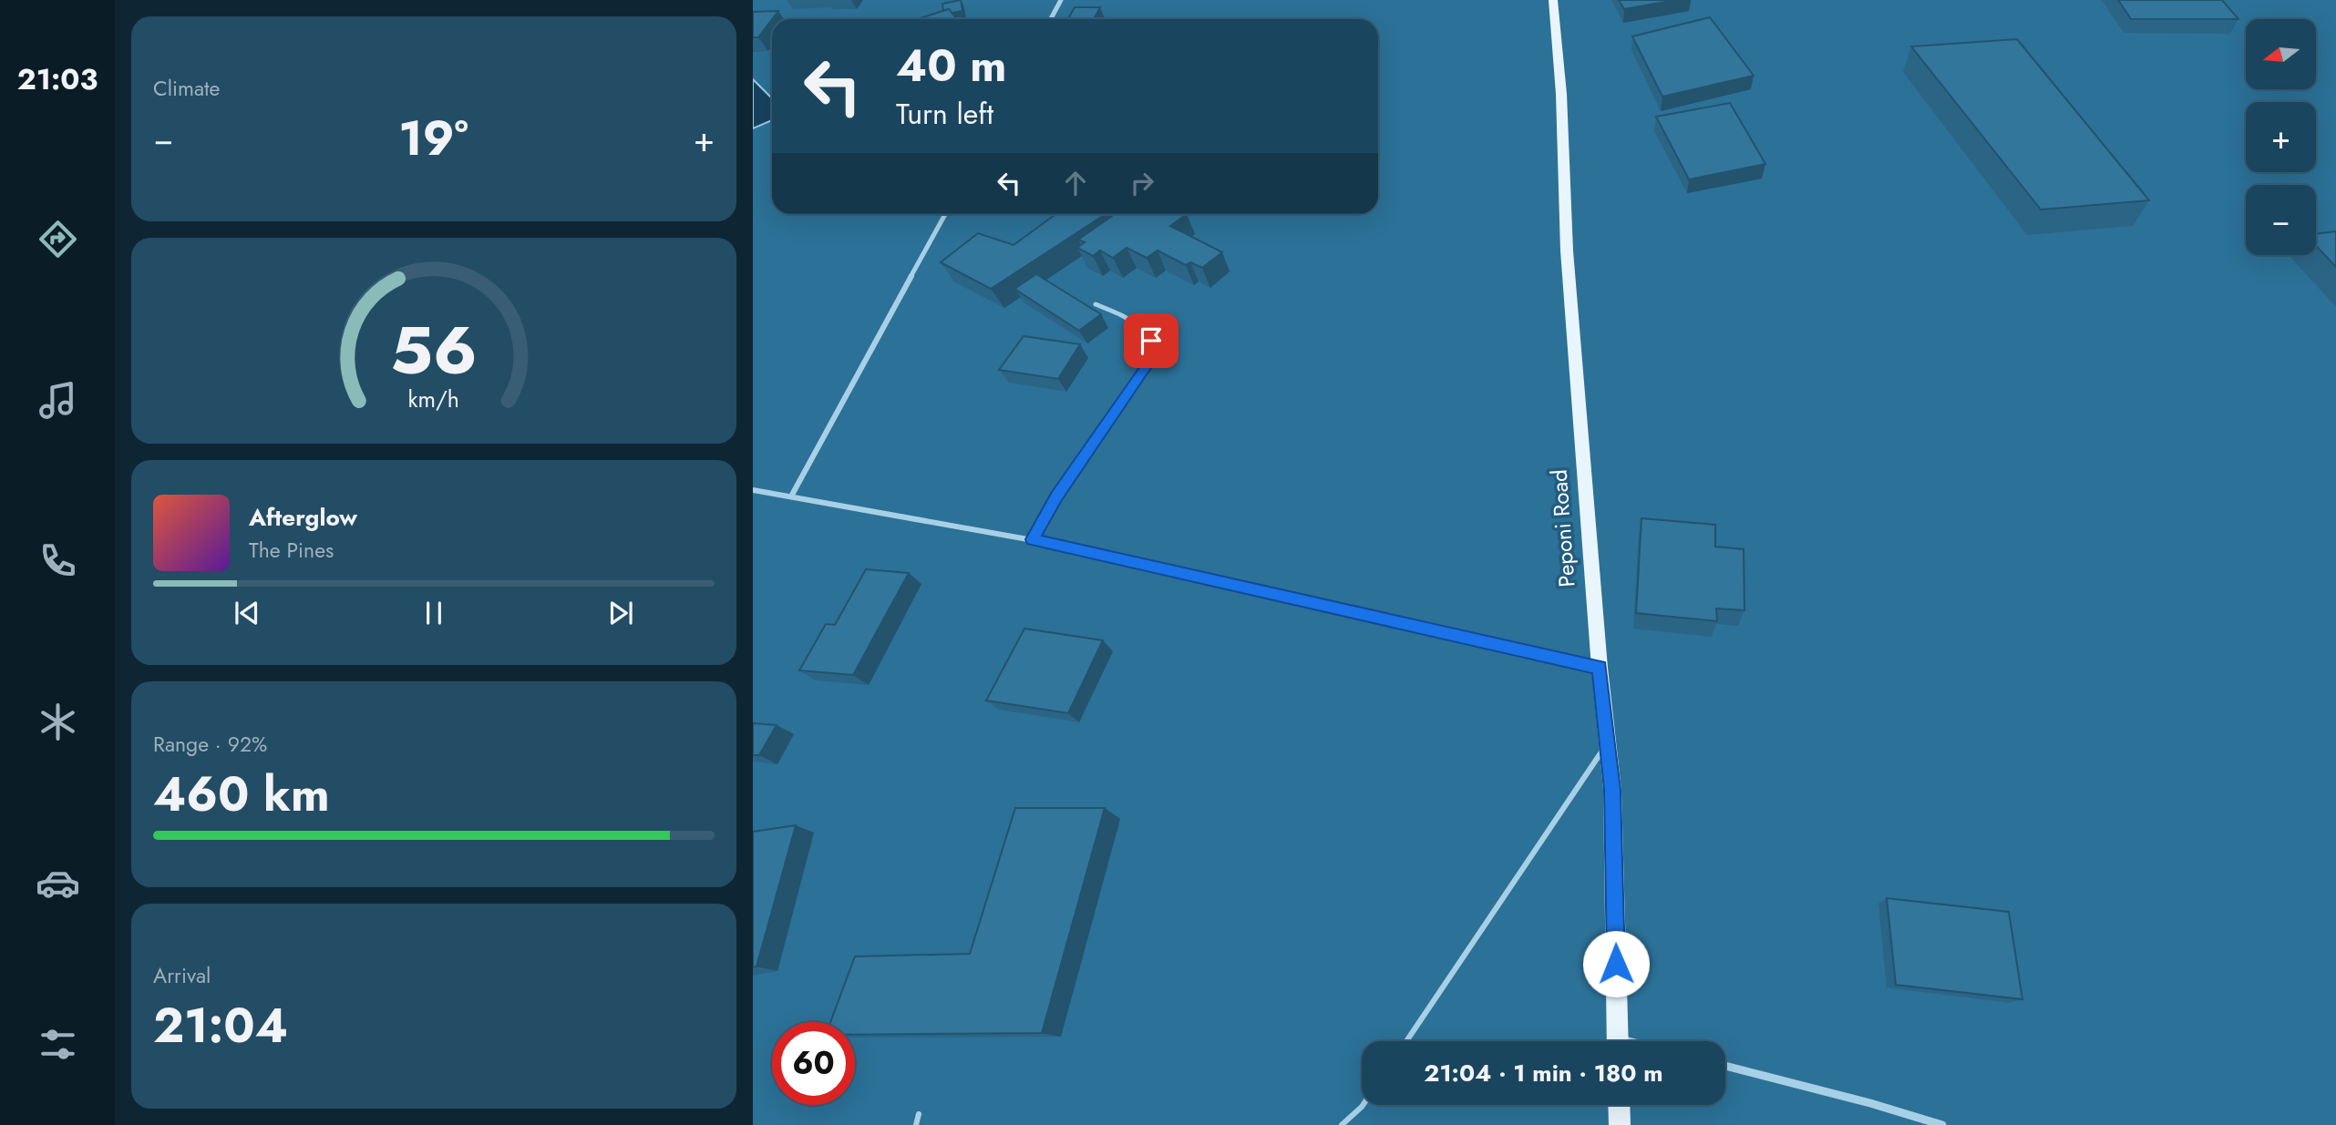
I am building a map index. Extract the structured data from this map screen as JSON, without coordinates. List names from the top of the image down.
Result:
{
  "streets": {
    "main road": ["Peponi Road"]
  },
  "north": "left",
  "page": {
    "tabs": "21:03",
    "tile": [
      "Climate",
      ["Range · 92%", "460 km"],
      ["Arrival", "21:04"]
    ],
    "map_buttons": ["+", "−"],
    "turn": ["40 m", "Turn left"],
    "heat": ["−", "19°", "+"],
    "song": ["Afterglow", "The Pines"],
    "limit": "60",
    "trip": "21:04 · 1 min · 180 m",
    "gauge": ["56", "km/h"]
  }
}
